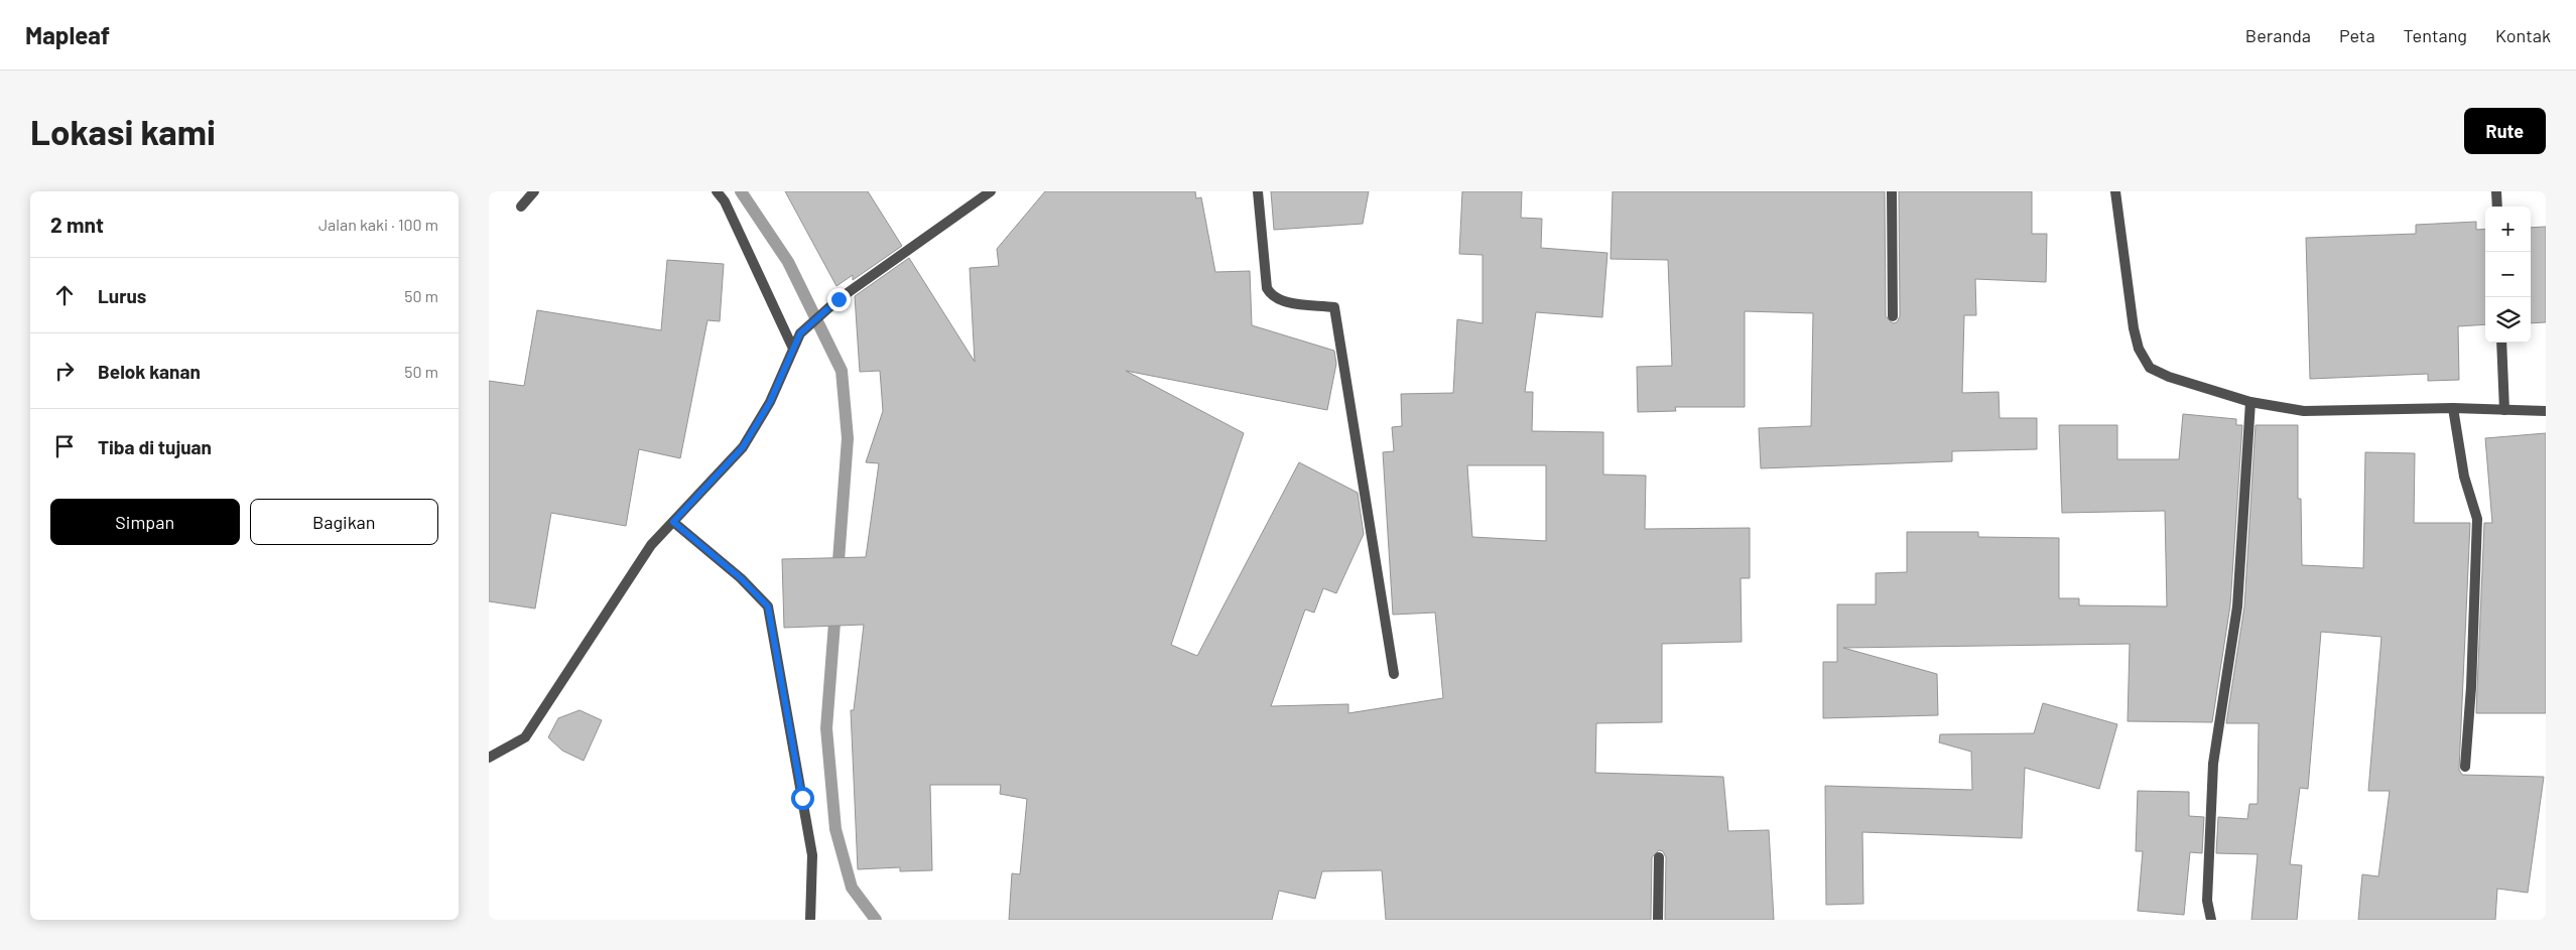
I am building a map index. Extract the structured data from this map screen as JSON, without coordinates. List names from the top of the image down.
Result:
{
  "page": {
    "header": "Mapleaf",
    "nav": [
      "Beranda",
      "Peta",
      "Tentang",
      "Kontak"
    ],
    "buttons": [
      "Rute",
      ["Simpan", "Bagikan"]
    ],
    "title": "Lokasi kami",
    "heading": ["2 mnt", "Jalan kaki · 100 m"],
    "map_buttons": ["+", "−"],
    "list": [
      ["Lurus", "50 m"],
      ["Belok kanan", "50 m"],
      "Tiba di tujuan"
    ]
  }
}
